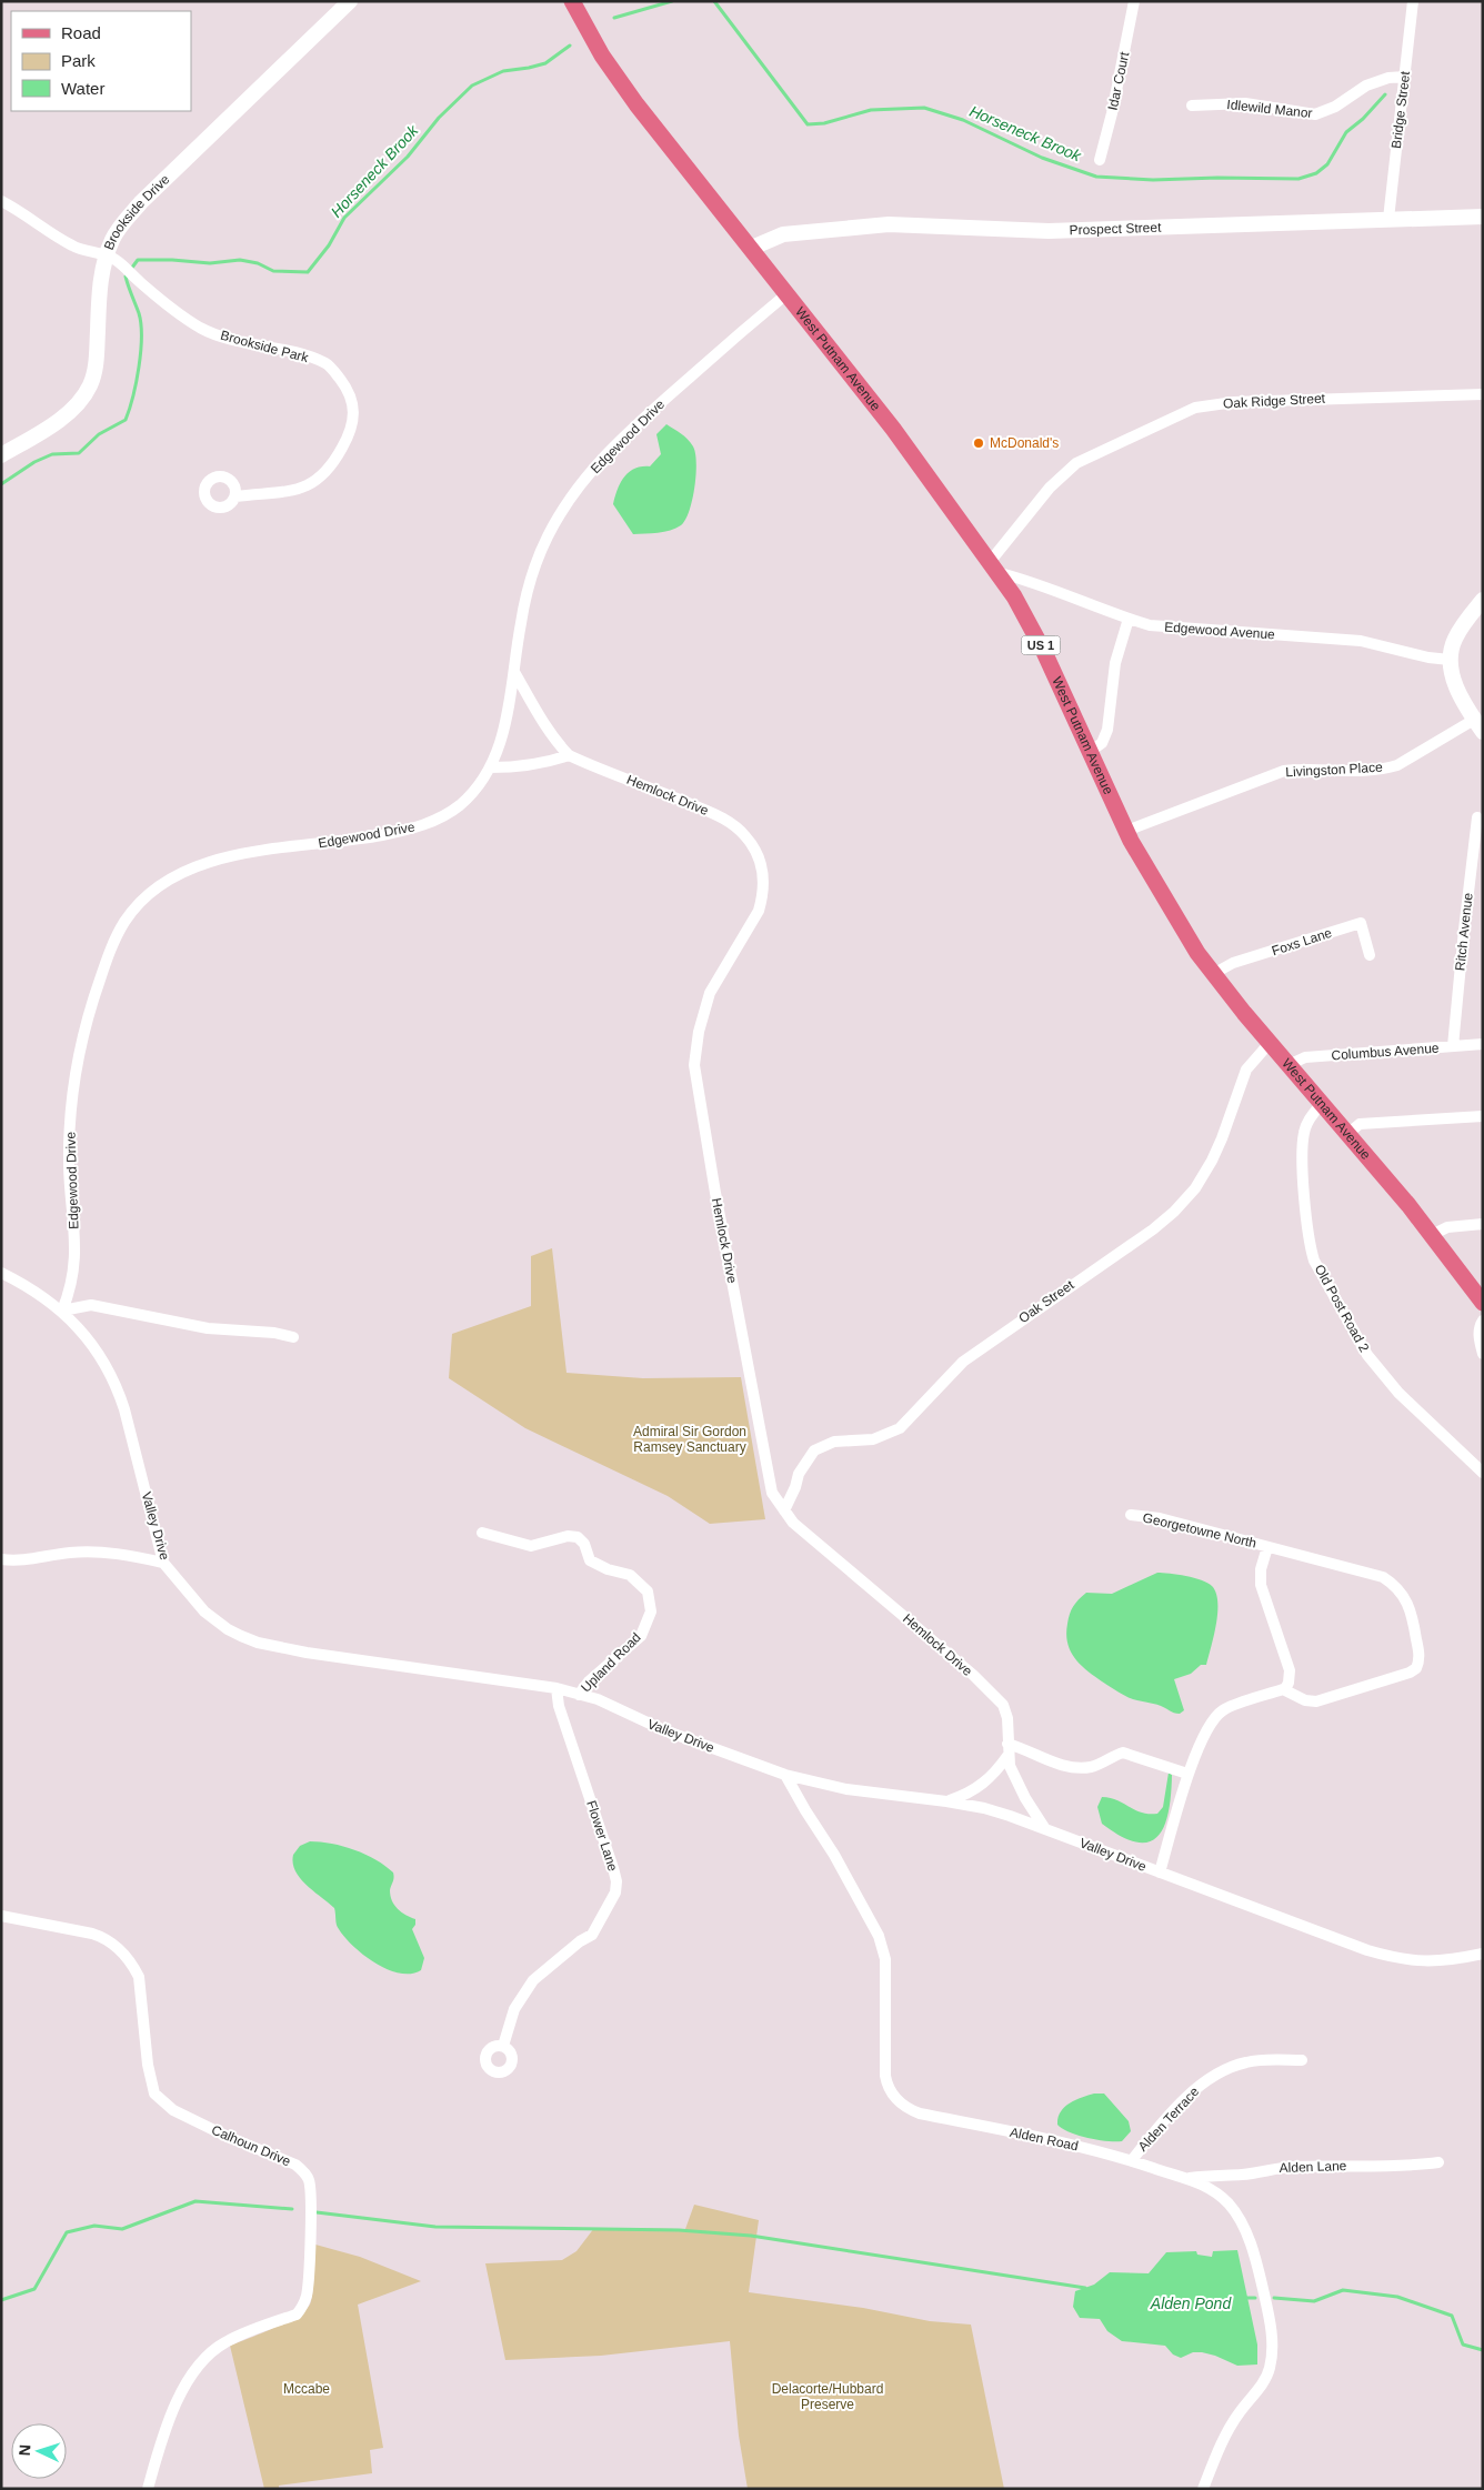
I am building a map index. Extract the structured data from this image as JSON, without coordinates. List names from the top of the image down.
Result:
{
  "streets": {
    "main road": ["West Putnam Avenue", "US 1"],
    "street": [
      "Idar Court",
      "Idlewild Manor",
      "Bridge Street",
      "Brookside Drive",
      "Prospect Street",
      "Brookside Park",
      "Oak Ridge Street",
      "Edgewood Drive",
      "Edgewood Avenue",
      "Livingston Place",
      "Hemlock Drive",
      "Ritch Avenue",
      "Foxs Lane",
      "Columbus Avenue",
      "Oak Street",
      "Old Post Road 2",
      "Valley Drive",
      "Georgetowne North",
      "Upland Road",
      "Flower Lane",
      "Alden Terrace",
      "Alden Road",
      "Calhoun Drive",
      "Alden Lane"
    ]
  },
  "crossings": [
    ["Idlewild Manor", "Bridge Street"],
    ["Bridge Street", "Prospect Street"],
    ["Brookside Drive", "Brookside Park"],
    ["Prospect Street", "West Putnam Avenue"],
    ["West Putnam Avenue", "Oak Ridge Street"],
    ["West Putnam Avenue", "Edgewood Drive"],
    ["West Putnam Avenue", "Edgewood Avenue"],
    ["West Putnam Avenue", "Livingston Place"],
    ["West Putnam Avenue", "Foxs Lane"],
    ["West Putnam Avenue", "Columbus Avenue"],
    ["West Putnam Avenue", "Oak Street"],
    ["West Putnam Avenue", "Old Post Road 2"],
    ["Oak Ridge Street", "Edgewood Avenue"],
    ["Edgewood Drive", "Hemlock Drive"],
    ["Edgewood Drive", "Valley Drive"],
    ["Hemlock Drive", "Oak Street"],
    ["Hemlock Drive", "Valley Drive"],
    ["Ritch Avenue", "Columbus Avenue"],
    ["Valley Drive", "Upland Road"],
    ["Valley Drive", "Flower Lane"],
    ["Valley Drive", "Alden Road"],
    ["Alden Terrace", "Alden Road"],
    ["Alden Road", "Alden Lane"]
  ],
  "water": ["Horseneck Brook", "Alden Pond"],
  "parks": ["Admiral Sir Gordon Ramsey Sanctuary", "Mccabe", "Delacorte/Hubbard Preserve"],
  "places": ["McDonald's"],
  "legend": ["Road", "Park", "Water"],
  "north": "left"
}
